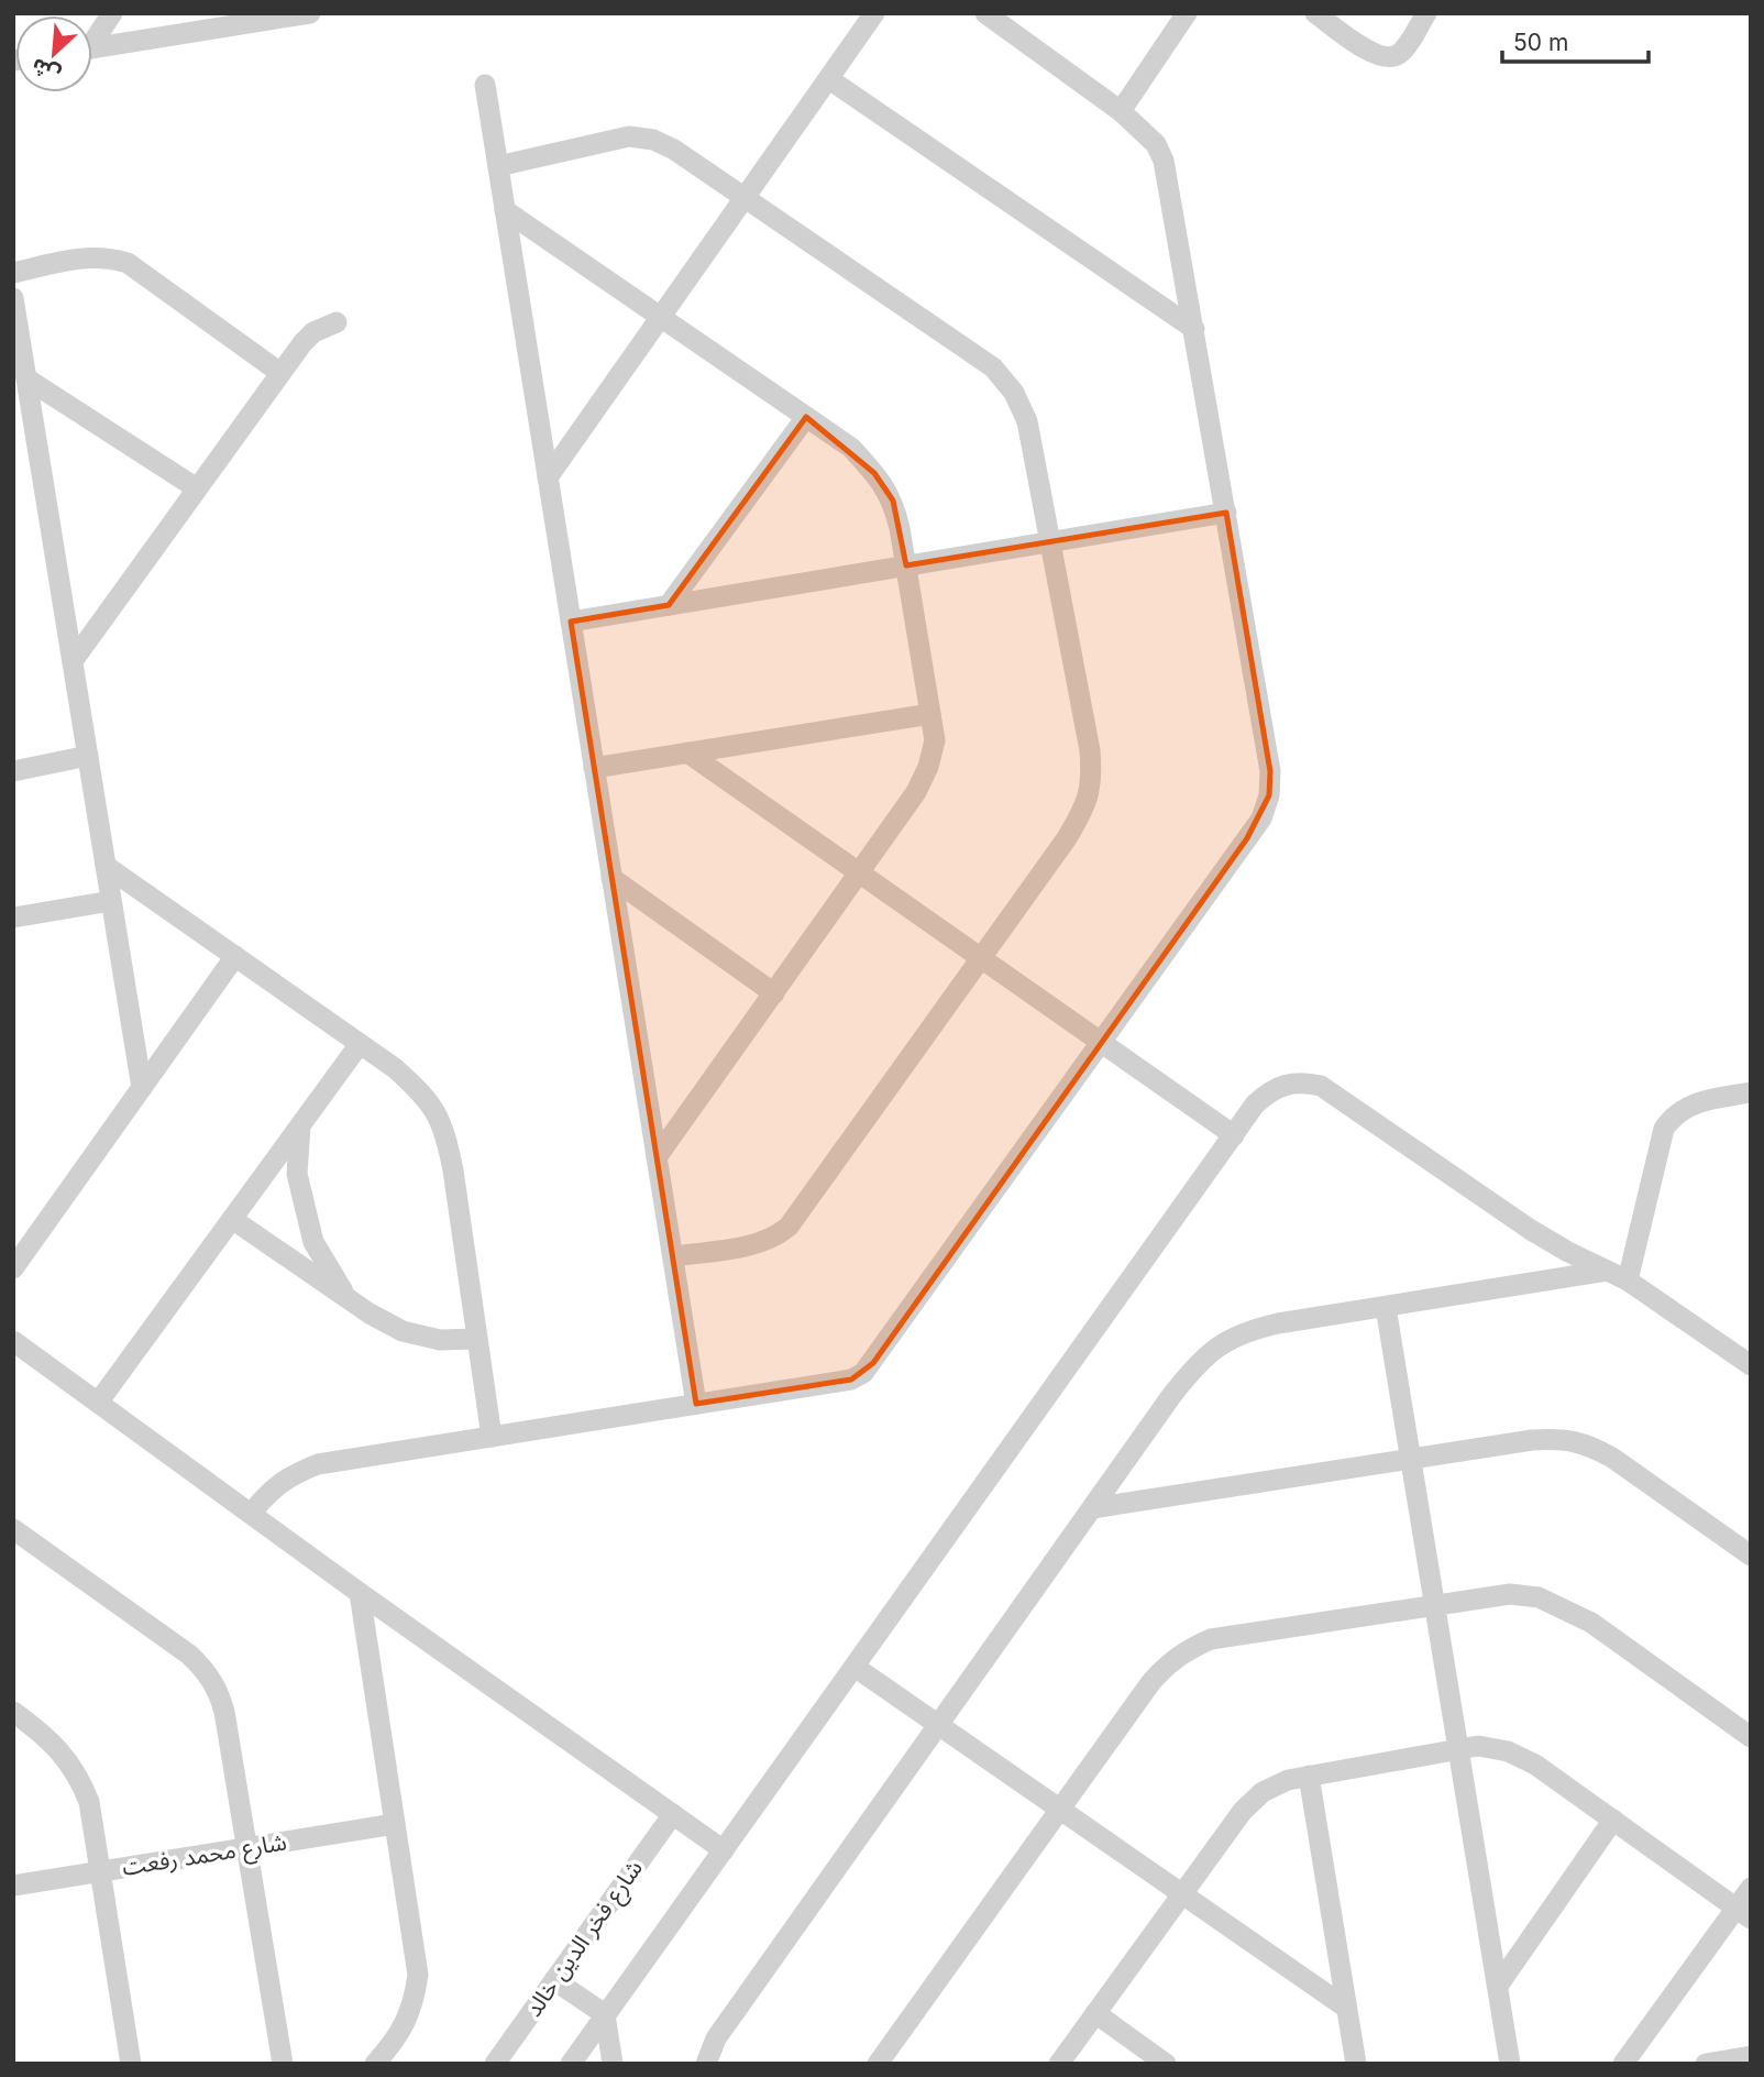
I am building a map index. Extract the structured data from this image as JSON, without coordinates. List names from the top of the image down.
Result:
{
  "streets": {
    "street": ["شارع محمد رفعت", "شارع فخر الدين خالد"]
  },
  "scale_bar": "50 m",
  "north": "bottom left"
}
